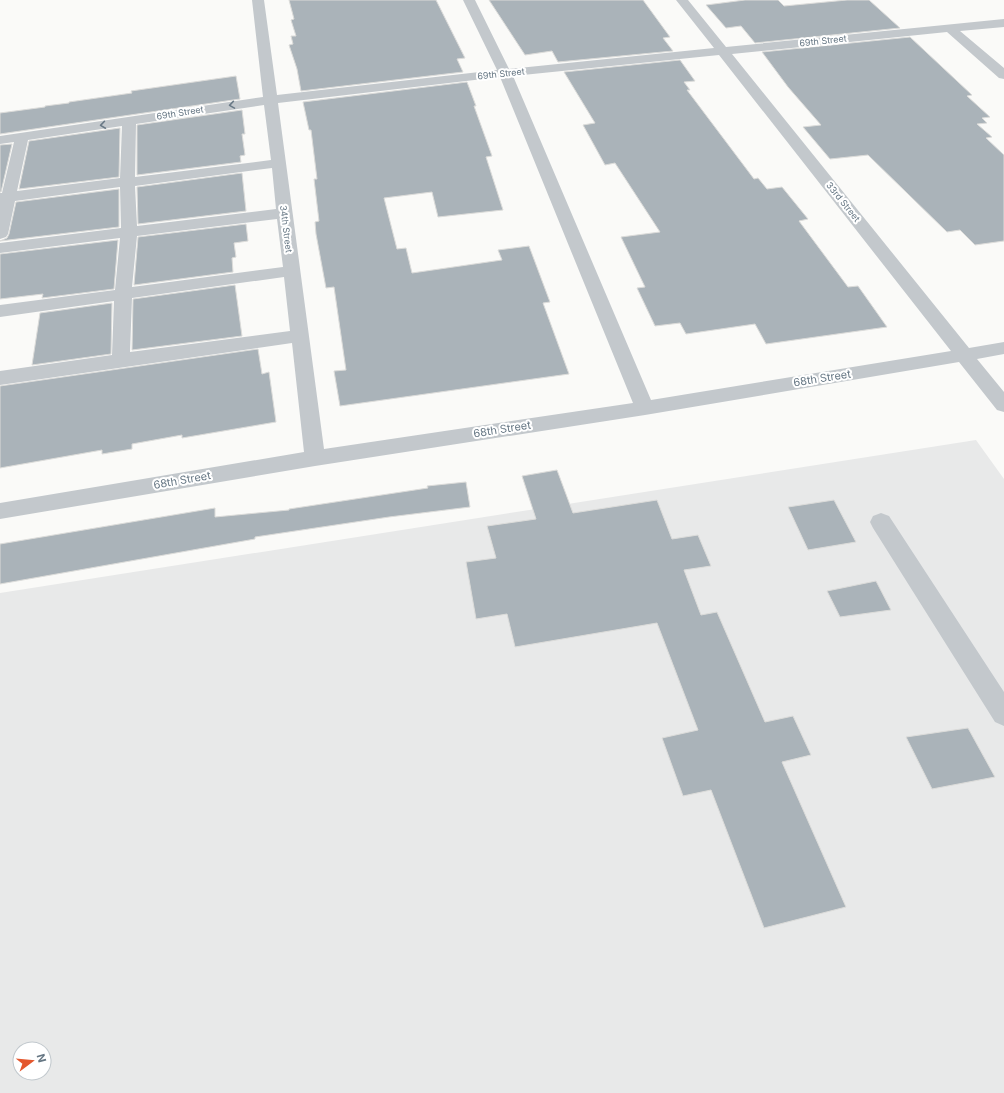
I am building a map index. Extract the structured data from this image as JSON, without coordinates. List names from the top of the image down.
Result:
{
  "streets": {
    "street": [
      "69th Street",
      "33rd Street",
      "34th Street",
      "68th Street"
    ]
  },
  "crossings": [
    ["69th Street", "33rd Street"],
    ["69th Street", "34th Street"],
    ["33rd Street", "68th Street"],
    ["34th Street", "68th Street"]
  ],
  "north": "right"
}
